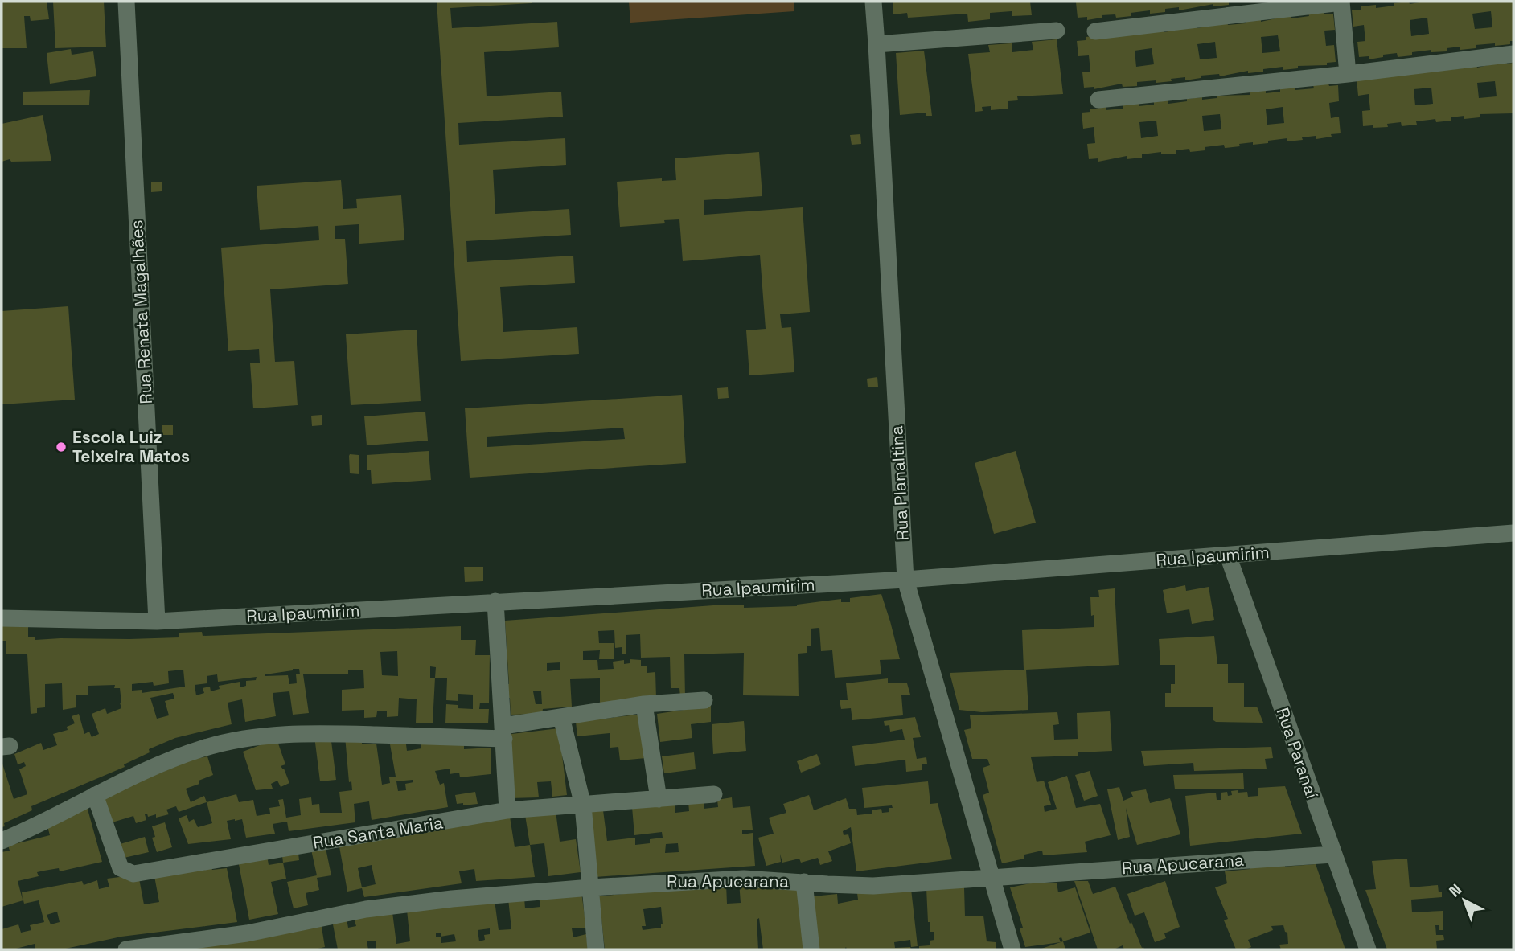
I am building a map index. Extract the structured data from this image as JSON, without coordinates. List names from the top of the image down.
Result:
{
  "streets": {
    "street": [
      "Rua Renata Magalhães",
      "Rua Planaltina",
      "Rua Ipaumirim",
      "Rua Paranaí",
      "Rua Santa Maria",
      "Rua Apucarana"
    ]
  },
  "crossings": [
    ["Rua Renata Magalhães", "Rua Ipaumirim"],
    ["Rua Planaltina", "Rua Ipaumirim"],
    ["Rua Planaltina", "Rua Apucarana"],
    ["Rua Ipaumirim", "Rua Paranaí"],
    ["Rua Paranaí", "Rua Apucarana"]
  ],
  "places": ["Escola Luiz Teixeira Matos"],
  "north": "top left"
}
